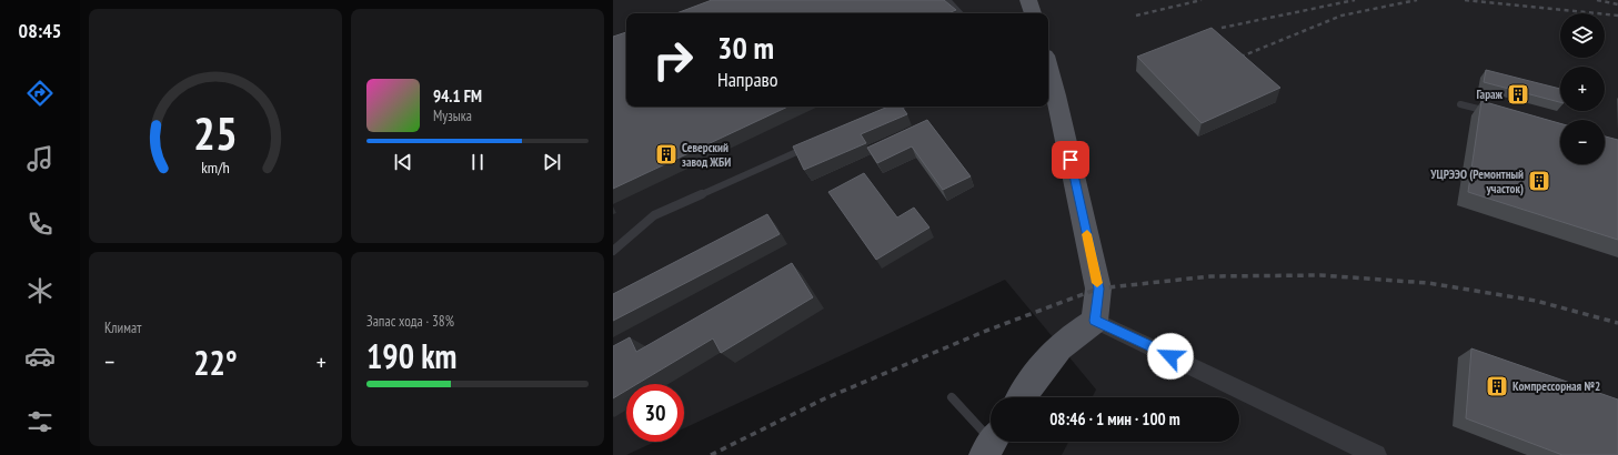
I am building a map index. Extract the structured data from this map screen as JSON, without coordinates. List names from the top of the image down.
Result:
{
  "places": {
    "building": [
      "Гараж",
      "Северский завод ЖБИ",
      "УЦРЭЭО (Ремонтный участок)",
      "Компрессорная №2"
    ]
  },
  "page": {
    "tabs": "08:45",
    "map_buttons": ["+", "−"],
    "turn": ["30 m", "Направо"],
    "song": ["94.1 FM", "Музыка"],
    "tile": [
      "Климат",
      ["Запас хода · 38%", "190 km"]
    ],
    "heat": ["−", "22°", "+"],
    "limit": "30",
    "trip": "08:46 · 1 мин · 100 m",
    "gauge": ["25", "km/h"]
  }
}
